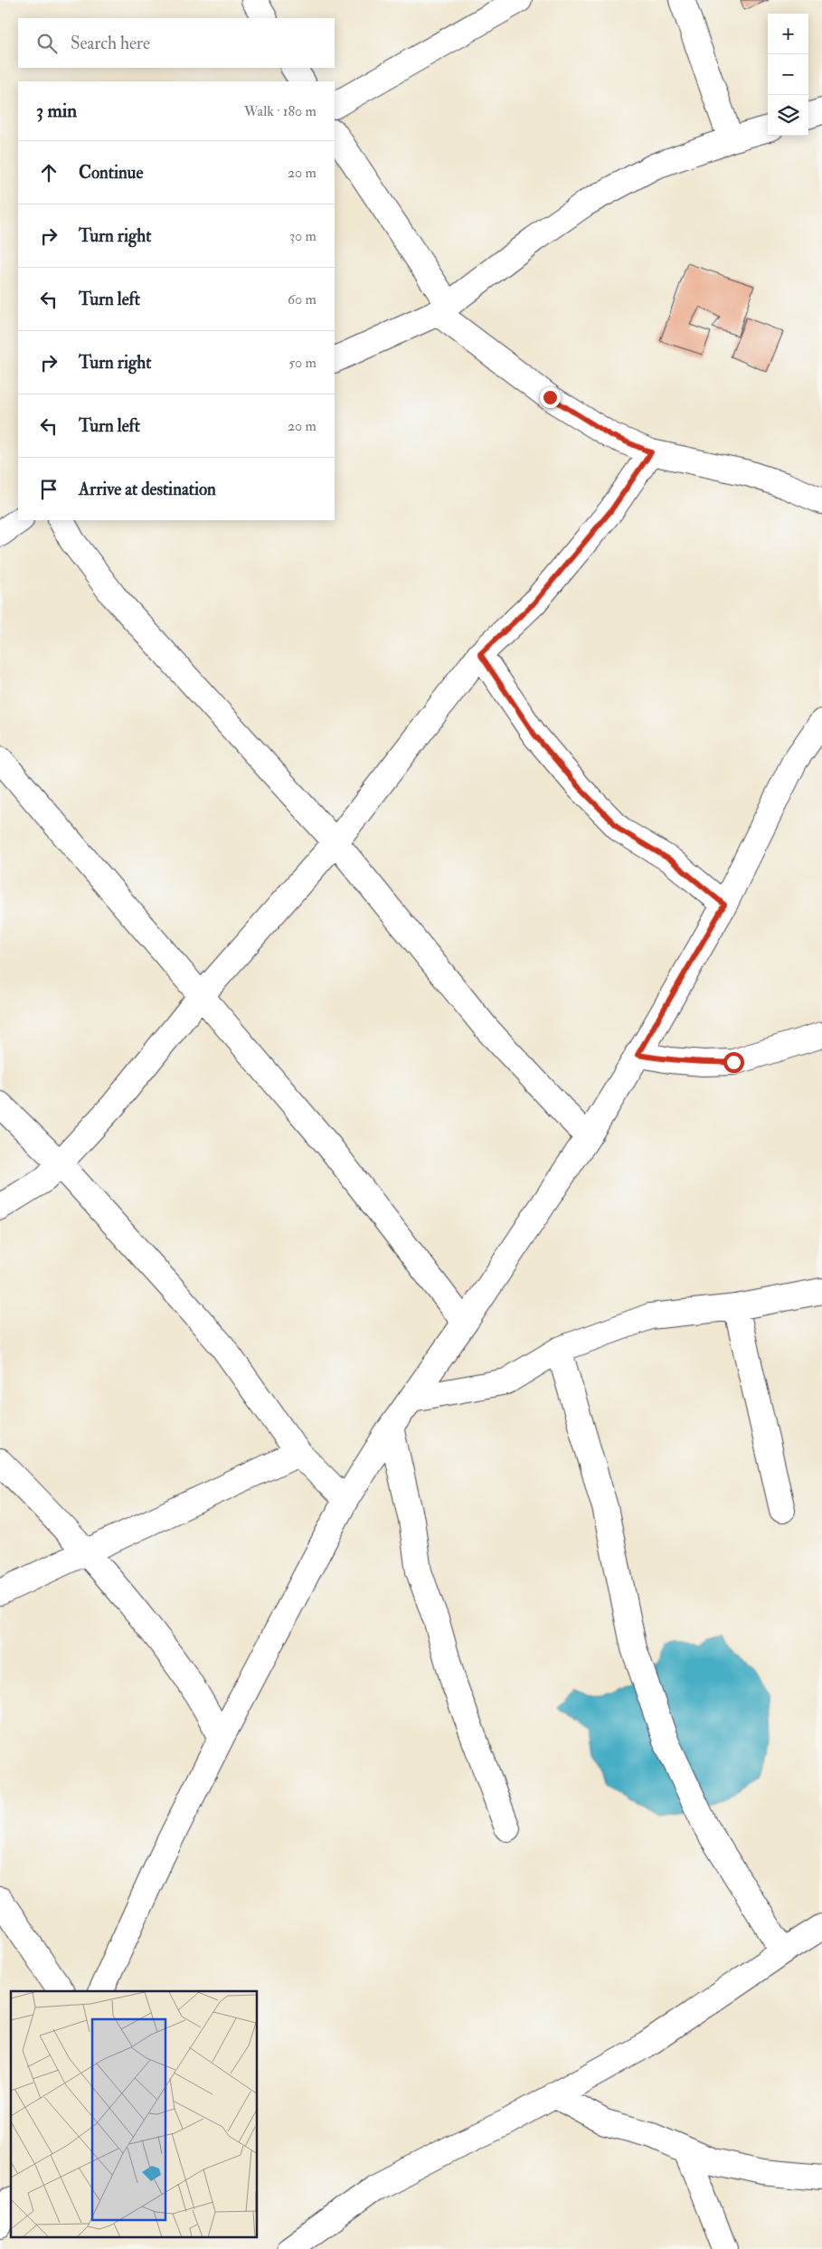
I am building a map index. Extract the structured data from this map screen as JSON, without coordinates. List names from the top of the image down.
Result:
{
  "page": {
    "map_buttons": ["+", "−"],
    "search": "Search here",
    "heading": ["3 min", "Walk · 180 m"],
    "list": [
      ["Continue", "20 m"],
      ["Turn right", "30 m"],
      ["Turn left", "60 m"],
      ["Turn right", "50 m"],
      ["Turn left", "20 m"],
      "Arrive at destination"
    ]
  }
}
